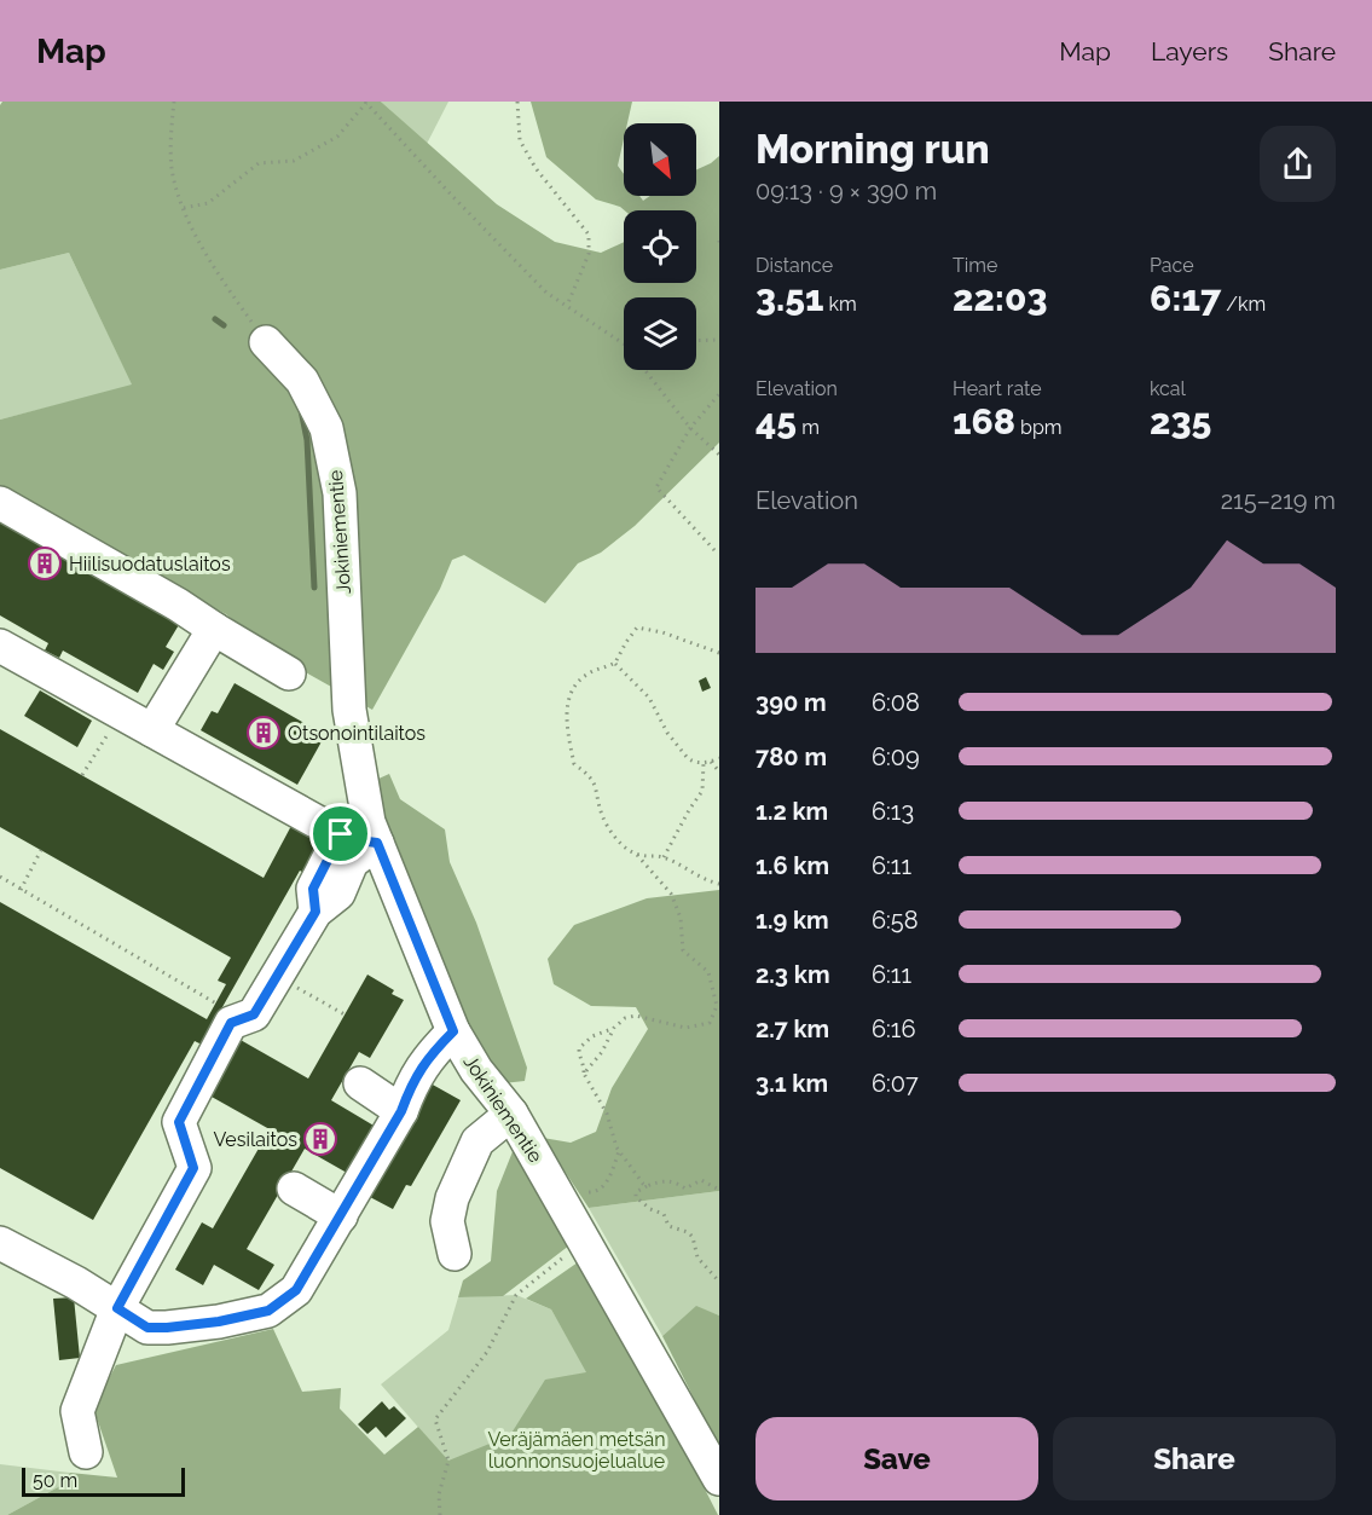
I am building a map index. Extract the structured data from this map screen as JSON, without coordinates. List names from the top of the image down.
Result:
{
  "streets": {
    "street": ["Jokiniementie"]
  },
  "parks": ["Veräjämäen metsän luonnonsuojelualue"],
  "places": {
    "building": ["Hiilisuodatuslaitos", "Otsonointilaitos", "Vesilaitos"]
  },
  "scale_bar": "50 m",
  "north": "bottom right",
  "page": {
    "header": "Map",
    "nav": ["Map", "Layers", "Share"],
    "heading": ["Morning run", "09:13 · 9 × 390 m"],
    "stats": [
      ["Distance", "3.51 km"],
      ["Time", "22:03"],
      ["Pace", "6:17 /km"],
      ["Elevation", "45 m"],
      ["Heart rate", "168 bpm"],
      ["kcal", "235"]
    ],
    "chart": ["Elevation", "215–219 m"],
    "list": [
      {
        "name": "390 m",
        "note": "6:08"
      },
      {
        "name": "780 m",
        "note": "6:09"
      },
      {
        "name": "1.2 km",
        "note": "6:13"
      },
      {
        "name": "1.6 km",
        "note": "6:11"
      },
      {
        "name": "1.9 km",
        "note": "6:58"
      },
      {
        "name": "2.3 km",
        "note": "6:11"
      },
      {
        "name": "2.7 km",
        "note": "6:16"
      },
      {
        "name": "3.1 km",
        "note": "6:07"
      }
    ],
    "buttons": ["Save", "Share"],
    "scale": "50 m"
  }
}
